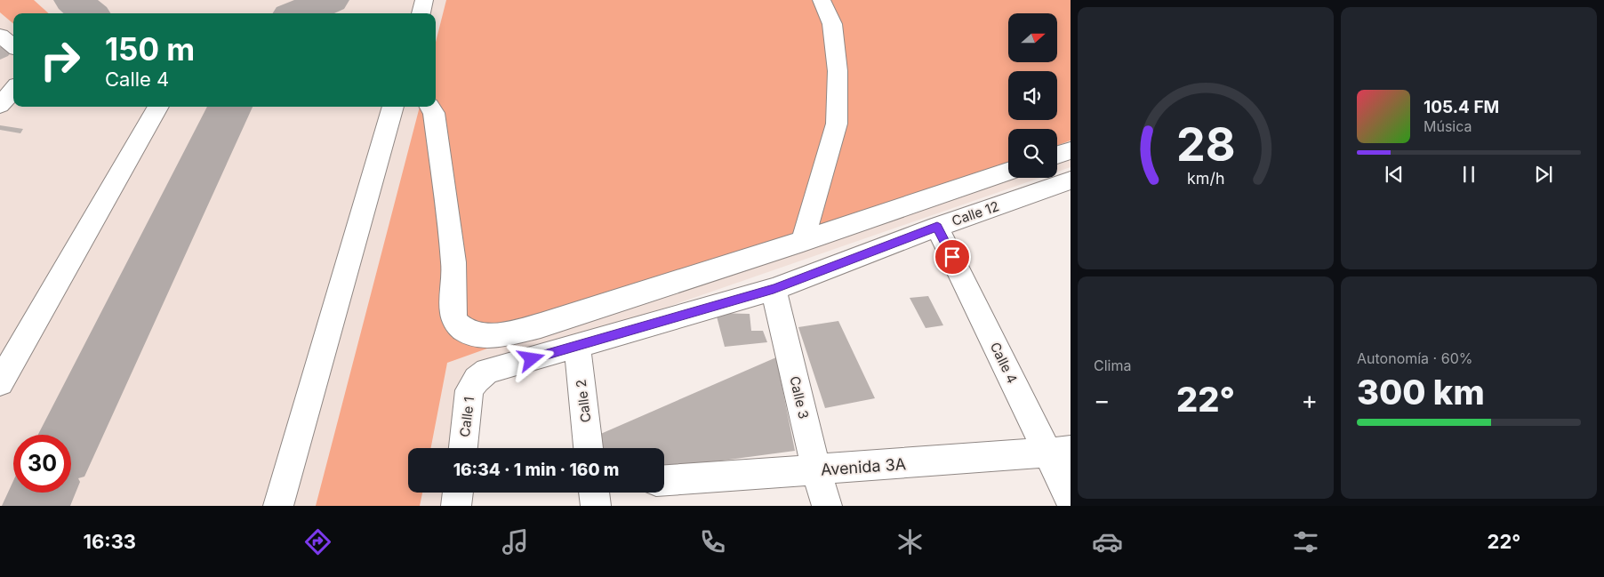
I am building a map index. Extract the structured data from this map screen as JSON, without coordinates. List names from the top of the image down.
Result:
{
  "streets": {
    "street": [
      "Calle 12",
      "Calle 4",
      "Calle 3",
      "Calle 2",
      "Calle 1",
      "Avenida 3A"
    ]
  },
  "crossings": [
    ["Calle 12", "Calle 4"],
    ["Calle 12", "Calle 3"],
    ["Calle 12", "Calle 2"],
    ["Calle 12", "Calle 1"],
    ["Calle 4", "Avenida 3A"],
    ["Calle 3", "Avenida 3A"]
  ],
  "north": "right",
  "page": {
    "turn": ["150 m", "Calle 4"],
    "song": ["105.4 FM", "Música"],
    "tile": [
      "Clima",
      ["Autonomía · 60%", "300 km"]
    ],
    "heat": ["−", "22°", "+"],
    "limit": "30",
    "trip": "16:34 · 1 min · 160 m",
    "tabs": ["16:33", "22°"],
    "gauge": ["28", "km/h"]
  }
}
